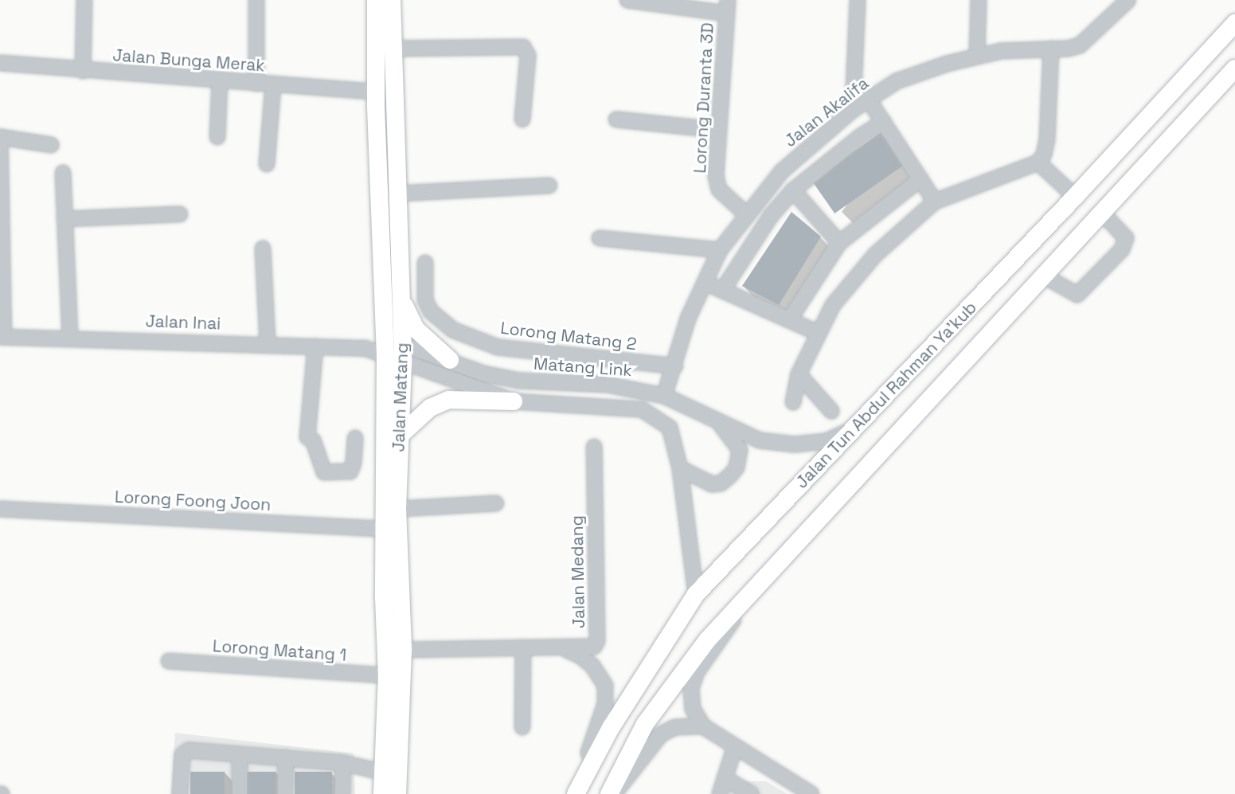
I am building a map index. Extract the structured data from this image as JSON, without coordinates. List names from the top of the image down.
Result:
{
  "streets": {
    "main road": ["Jalan Tun Abdul Rahman Ya'kub", "Jalan Matang"],
    "street": [
      "Jalan Bunga Merak",
      "Lorong Duranta 3D",
      "Jalan Akalifa",
      "Jalan Inai",
      "Lorong Matang 2",
      "Matang Link",
      "Lorong Foong Joon",
      "Jalan Medang",
      "Lorong Matang 1"
    ]
  },
  "crossings": [
    ["Jalan Bunga Merak", "Jalan Matang"],
    ["Lorong Duranta 3D", "Jalan Akalifa"],
    ["Jalan Akalifa", "Lorong Matang 2"],
    ["Jalan Akalifa", "Matang Link"],
    ["Matang Link", "Jalan Tun Abdul Rahman Ya'kub"],
    ["Matang Link", "Jalan Matang"],
    ["Jalan Matang", "Lorong Foong Joon"],
    ["Jalan Matang", "Jalan Medang"],
    ["Jalan Matang", "Lorong Matang 1"]
  ]
}
